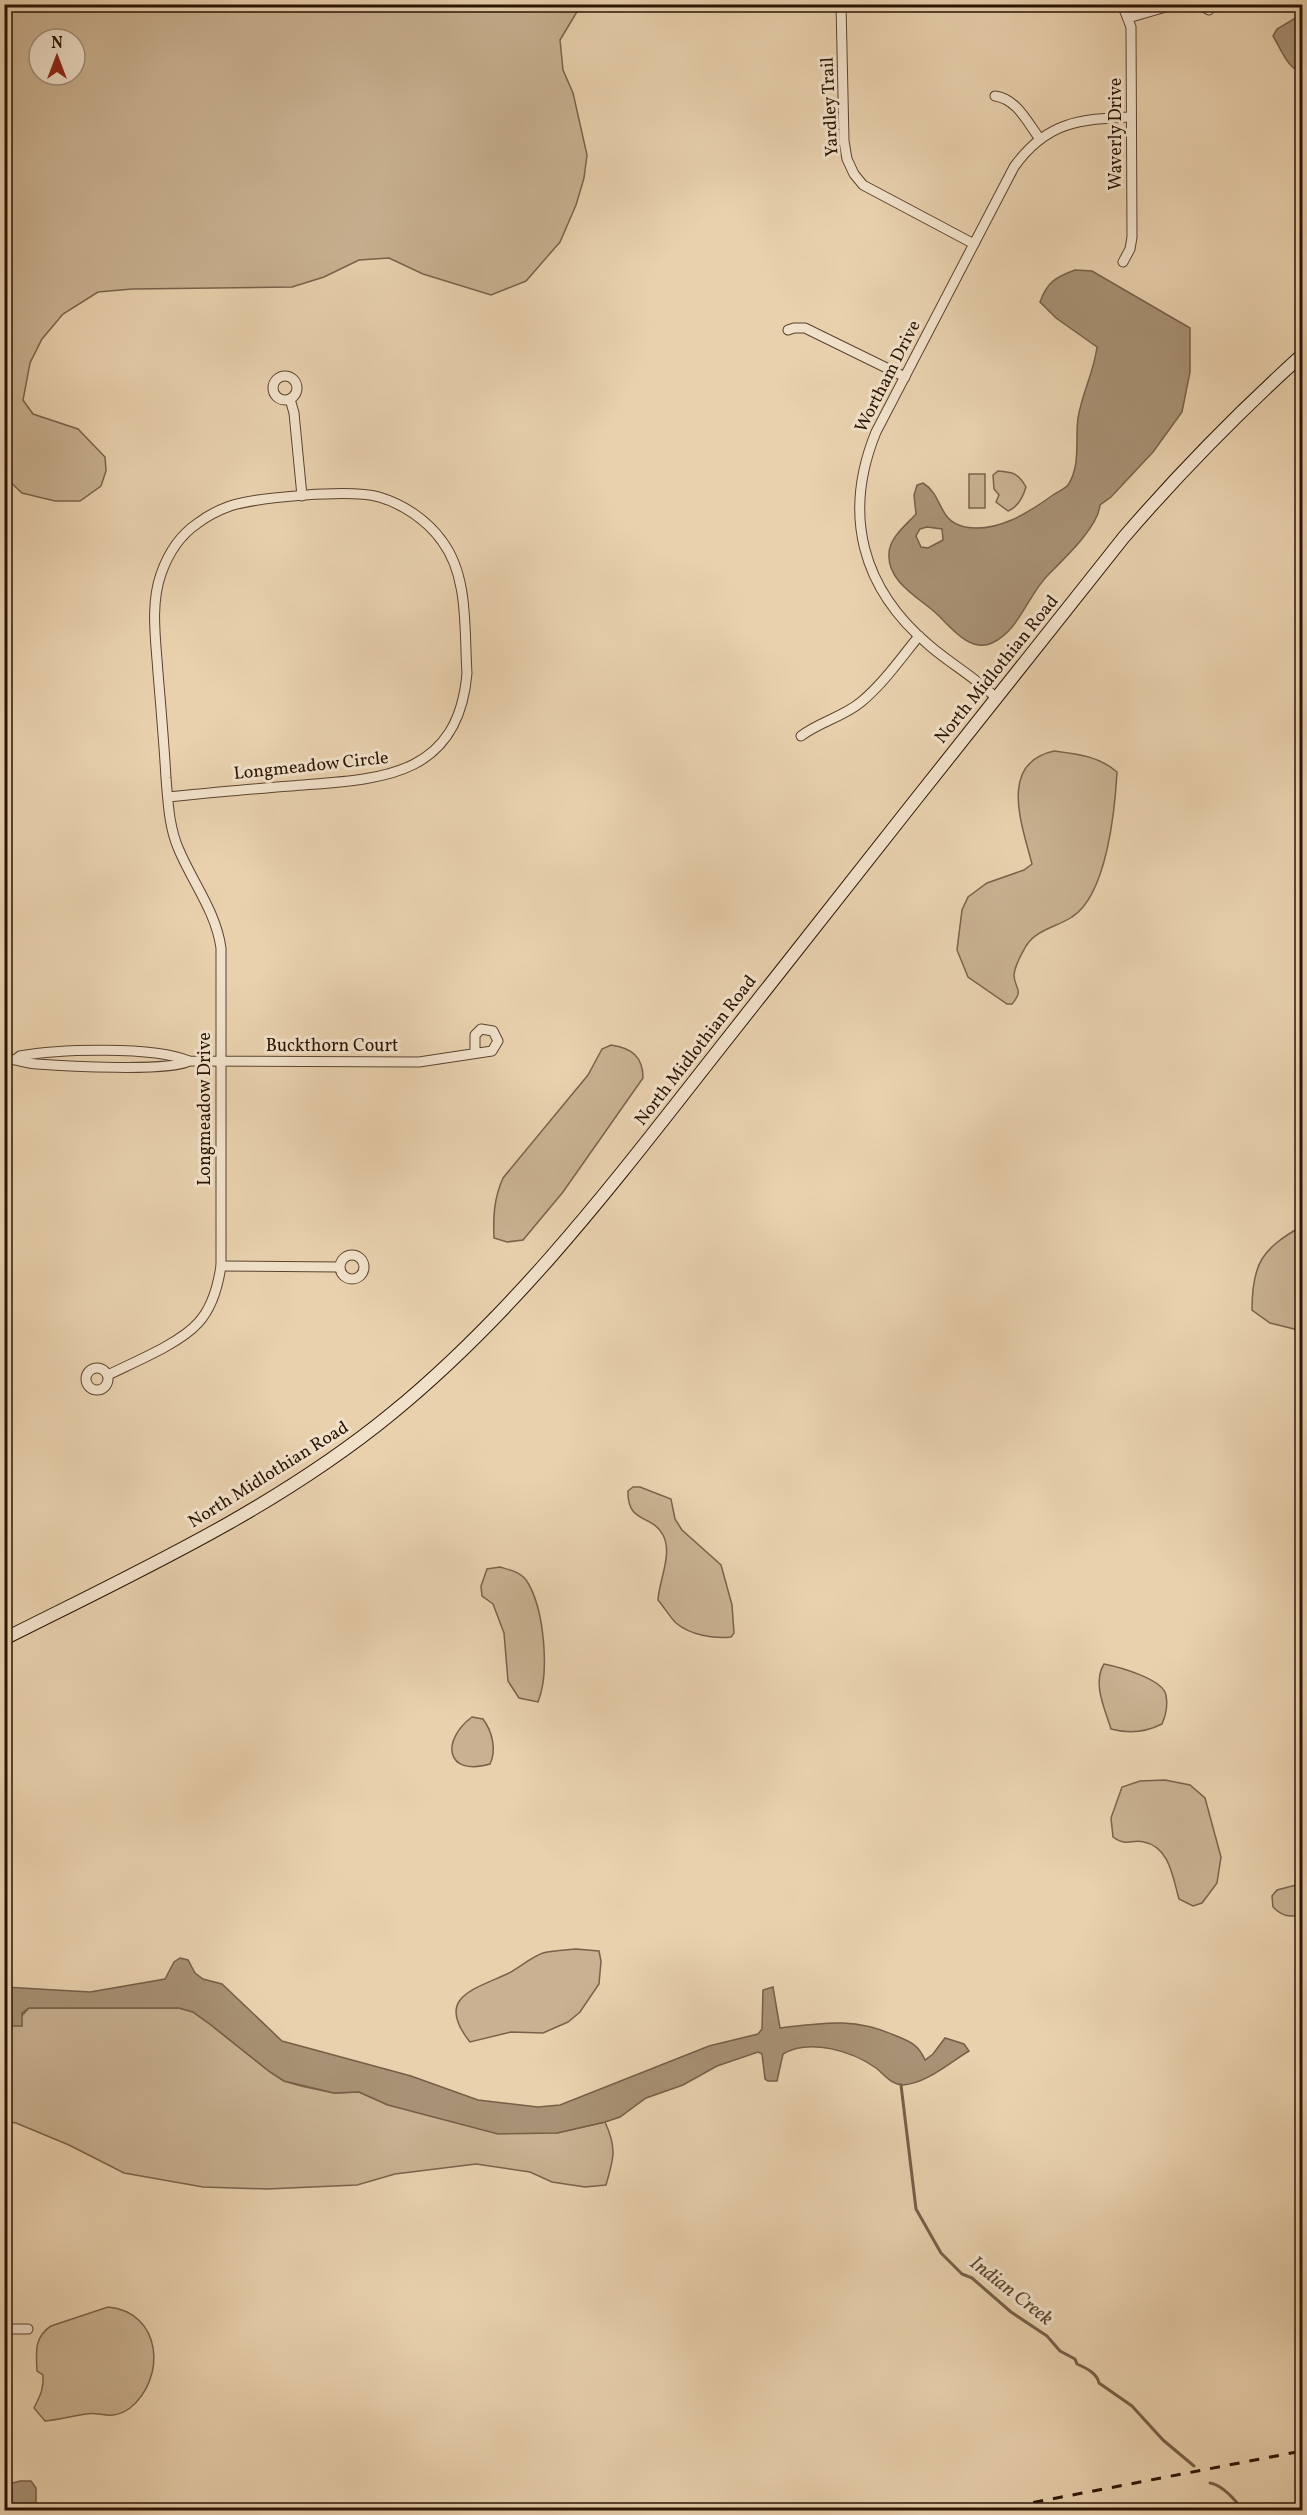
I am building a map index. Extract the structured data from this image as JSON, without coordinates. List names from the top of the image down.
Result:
{
  "streets": {
    "main road": ["North Midlothian Road"],
    "street": [
      "Yardley Trail",
      "Waverly Drive",
      "Wortham Drive",
      "Longmeadow Circle",
      "Buckthorn Court",
      "Longmeadow Drive"
    ]
  },
  "crossings": [
    ["Yardley Trail", "Wortham Drive"],
    ["Waverly Drive", "Wortham Drive"],
    ["Wortham Drive", "North Midlothian Road"],
    ["Longmeadow Circle", "Longmeadow Drive"],
    ["Buckthorn Court", "Longmeadow Drive"]
  ],
  "water": ["Indian Creek"],
  "north": "top"
}
